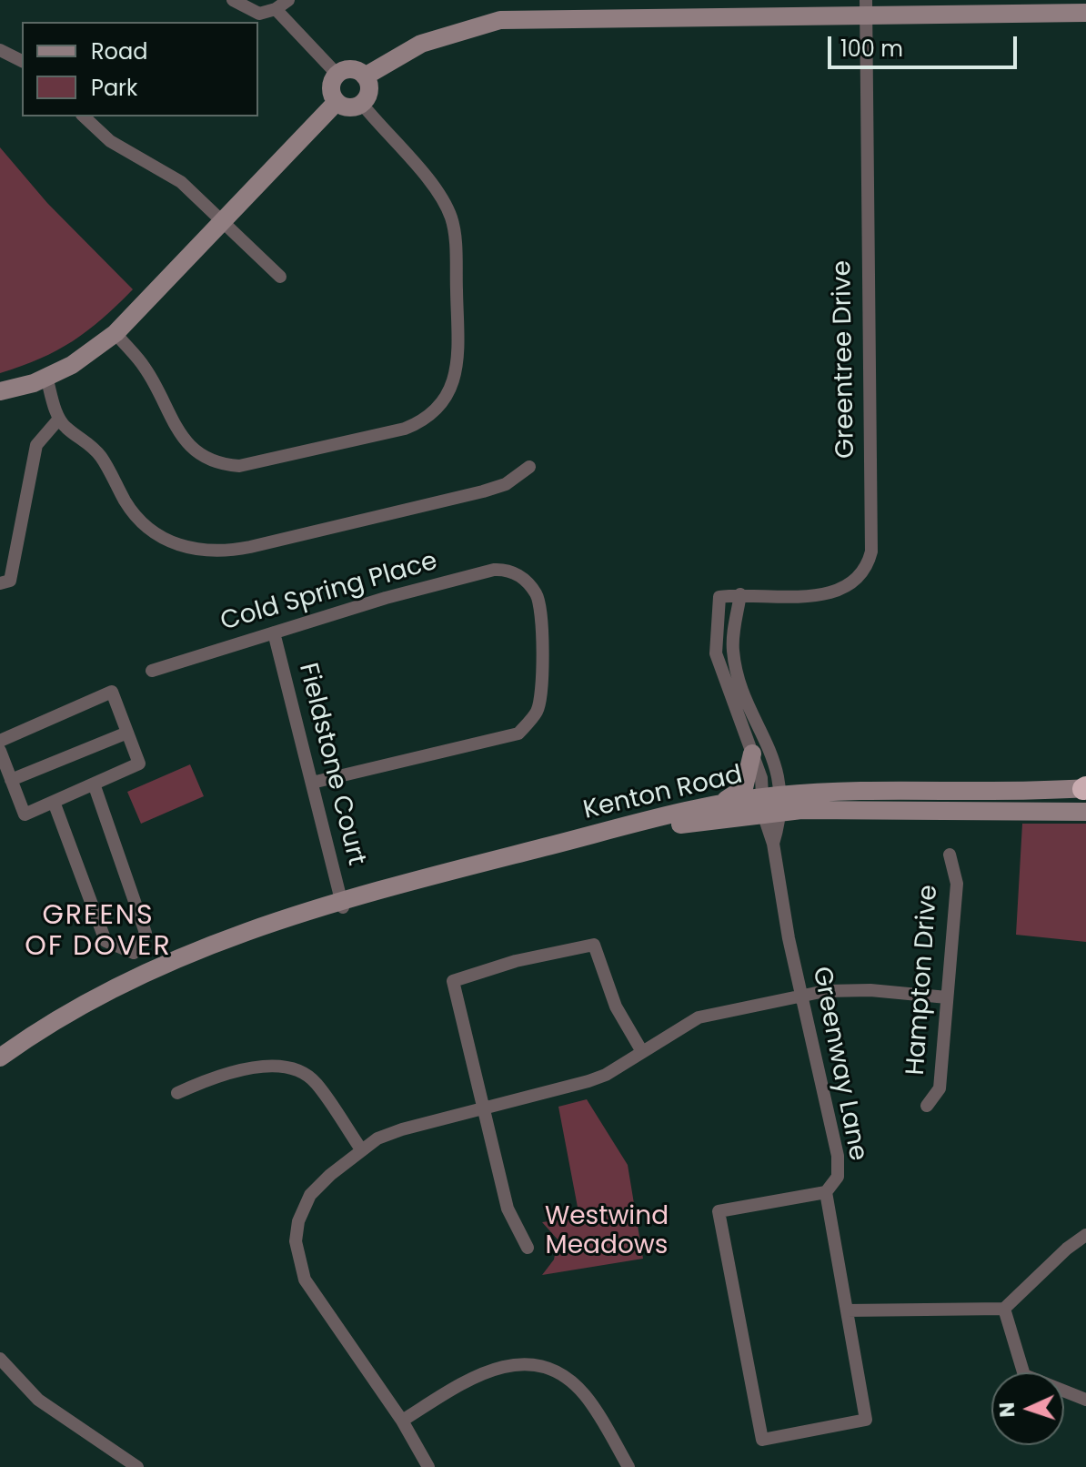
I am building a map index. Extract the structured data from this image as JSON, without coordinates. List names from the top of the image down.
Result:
{
  "streets": {
    "main road": ["Kenton Road"],
    "street": [
      "Greentree Drive",
      "Cold Spring Place",
      "Fieldstone Court",
      "Hampton Drive",
      "Greenway Lane"
    ]
  },
  "crossings": [
    ["Greentree Drive", "Kenton Road"],
    ["Greentree Drive", "Greenway Lane"],
    ["Cold Spring Place", "Fieldstone Court"],
    ["Fieldstone Court", "Kenton Road"],
    ["Kenton Road", "Greenway Lane"]
  ],
  "districts": ["GREENS OF DOVER"],
  "parks": ["Westwind Meadows"],
  "legend": ["Road", "Park"],
  "scale_bar": "100 m",
  "north": "left"
}
